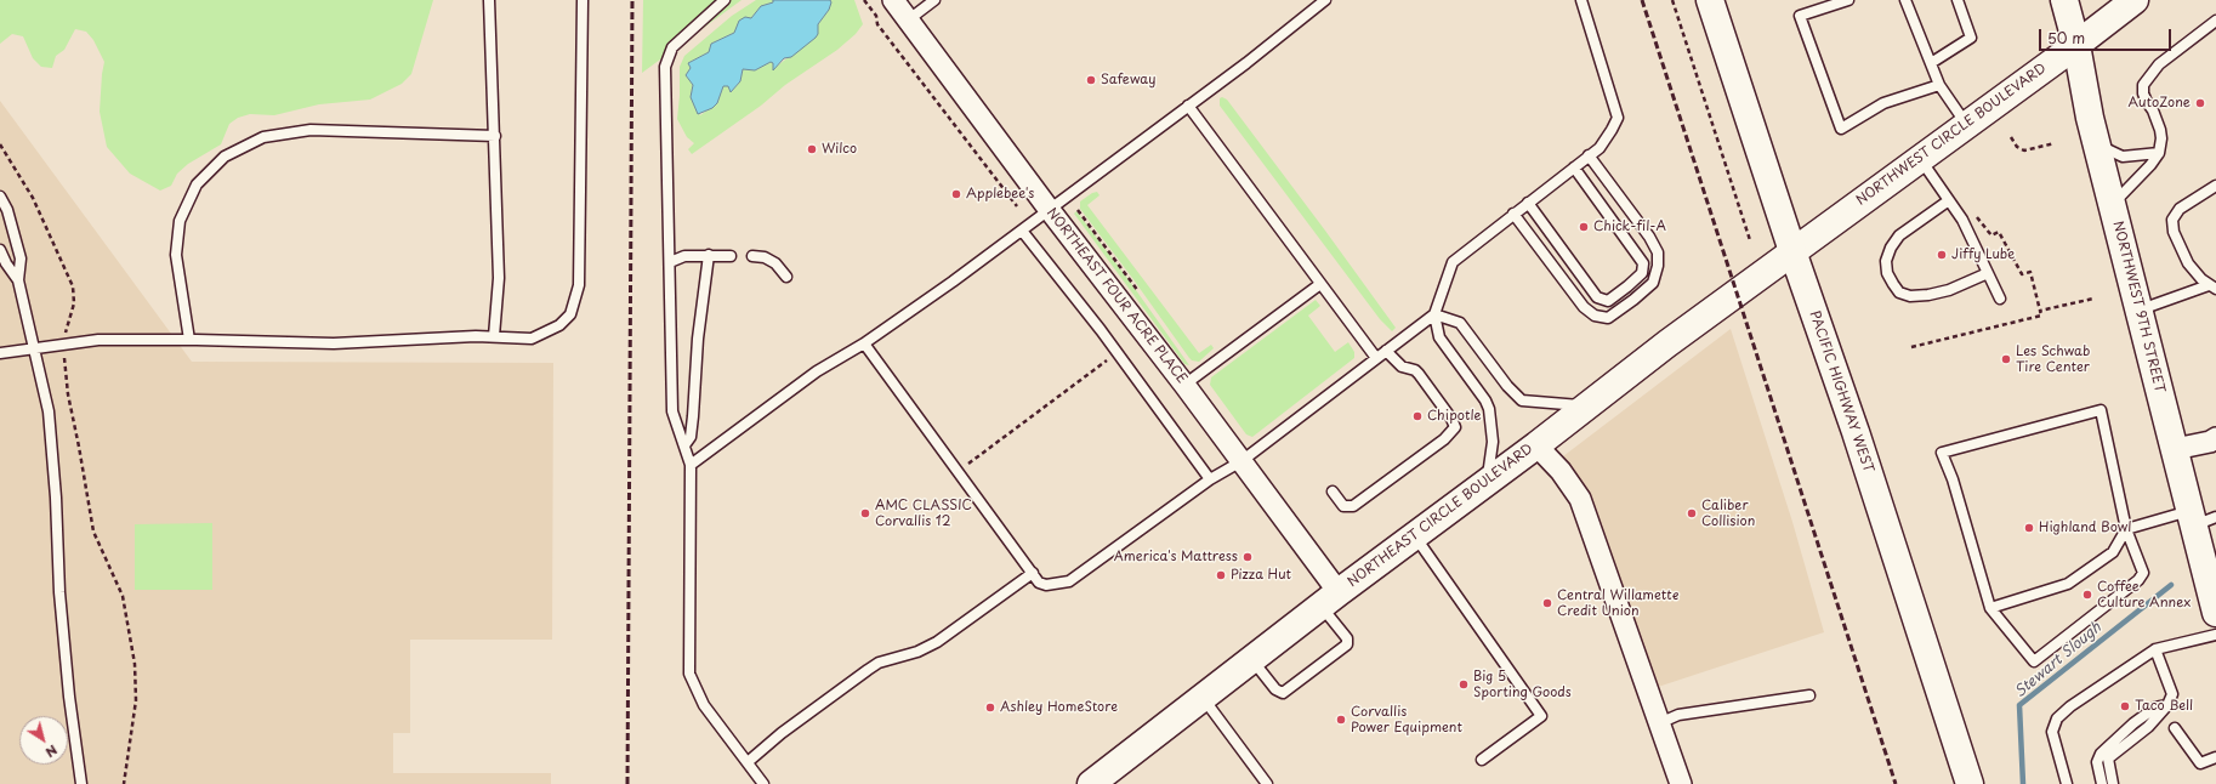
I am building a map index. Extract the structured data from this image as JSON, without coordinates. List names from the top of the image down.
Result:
{
  "streets": {
    "main road": [
      "NORTHWEST CIRCLE BOULEVARD",
      "NORTHWEST 9TH STREET",
      "PACIFIC HIGHWAY WEST",
      "NORTHEAST CIRCLE BOULEVARD"
    ],
    "street": ["NORTHEAST FOUR ACRE PLACE"]
  },
  "crossings": [
    ["NORTHWEST CIRCLE BOULEVARD", "NORTHWEST 9TH STREET"],
    ["NORTHWEST CIRCLE BOULEVARD", "PACIFIC HIGHWAY WEST"],
    ["NORTHWEST CIRCLE BOULEVARD", "NORTHEAST CIRCLE BOULEVARD"],
    ["NORTHEAST FOUR ACRE PLACE", "NORTHEAST CIRCLE BOULEVARD"],
    ["PACIFIC HIGHWAY WEST", "NORTHEAST CIRCLE BOULEVARD"]
  ],
  "water": ["Stewart Slough"],
  "places": [
    "Safeway",
    "AutoZone",
    "Wilco",
    "Applebee's",
    "Chick-fil-A",
    "Jiffy Lube",
    "Les Schwab Tire Center",
    "Chipotle",
    "AMC CLASSIC Corvallis 12",
    "Caliber Collision",
    "Highland Bowl",
    "America's Mattress",
    "Pizza Hut",
    "Coffee Culture Annex",
    "Central Willamette Credit Union",
    "Big 5 Sporting Goods",
    "Taco Bell",
    "Ashley HomeStore",
    "Corvallis Power Equipment"
  ],
  "scale_bar": "50 m",
  "north": "bottom right"
}
